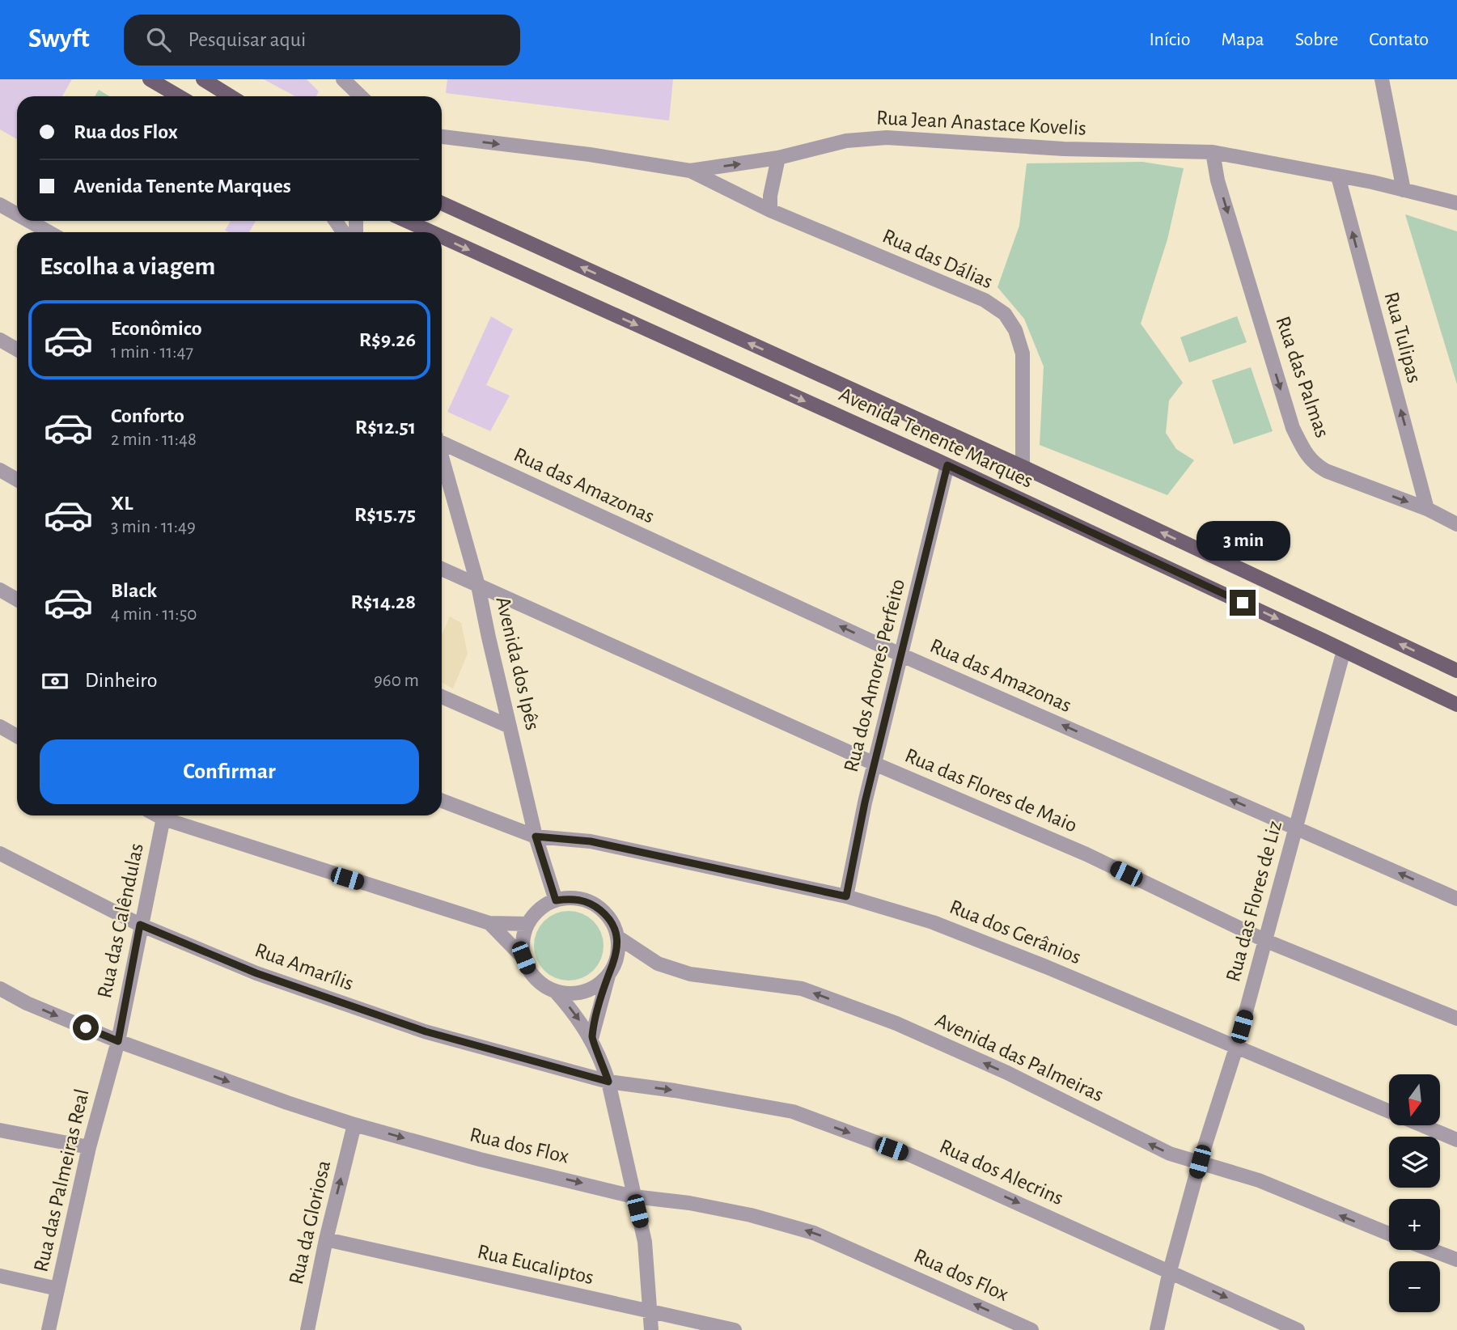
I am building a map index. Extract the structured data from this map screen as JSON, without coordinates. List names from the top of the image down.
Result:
{
  "streets": {
    "main road": ["Avenida Tenente Marques"],
    "street": [
      "Rua Jean Anastace Kovelis",
      "Rua das Dálias",
      "Rua Tulipas",
      "Rua das Palmas",
      "Rua das Amazonas",
      "Avenida dos Ipês",
      "Rua dos Amores Perfeito",
      "Rua das Flores de Maio",
      "Rua das Flores de Liz",
      "Rua das Calêndulas",
      "Rua dos Gerânios",
      "Rua Amarílis",
      "Avenida das Palmeiras",
      "Rua dos Flox",
      "Rua dos Alecrins",
      "Rua das Palmeiras Real",
      "Rua da Gloriosa",
      "Rua Eucaliptos"
    ]
  },
  "crossings": [
    ["Rua Jean Anastace Kovelis", "Rua das Dálias"],
    ["Rua Jean Anastace Kovelis", "Rua Tulipas"],
    ["Rua Jean Anastace Kovelis", "Rua das Palmas"],
    ["Rua das Dálias", "Avenida Tenente Marques"],
    ["Rua Tulipas", "Rua das Palmas"],
    ["Avenida Tenente Marques", "Rua dos Amores Perfeito"],
    ["Avenida Tenente Marques", "Rua das Flores de Liz"],
    ["Rua das Amazonas", "Rua dos Amores Perfeito"],
    ["Rua das Amazonas", "Rua das Flores de Liz"],
    ["Avenida dos Ipês", "Rua das Flores de Maio"],
    ["Avenida dos Ipês", "Rua dos Gerânios"],
    ["Avenida dos Ipês", "Avenida das Palmeiras"],
    ["Rua dos Amores Perfeito", "Rua das Flores de Maio"],
    ["Rua dos Amores Perfeito", "Rua dos Gerânios"],
    ["Rua das Flores de Maio", "Rua das Flores de Liz"],
    ["Rua das Flores de Liz", "Rua dos Gerânios"],
    ["Rua das Flores de Liz", "Avenida das Palmeiras"],
    ["Rua das Flores de Liz", "Rua dos Alecrins"],
    ["Rua das Calêndulas", "Rua Amarílis"],
    ["Rua das Calêndulas", "Rua dos Flox"],
    ["Rua das Calêndulas", "Rua das Palmeiras Real"],
    ["Rua Amarílis", "Rua dos Alecrins"],
    ["Rua dos Flox", "Rua das Palmeiras Real"],
    ["Rua dos Flox", "Rua da Gloriosa"],
    ["Rua da Gloriosa", "Rua Eucaliptos"]
  ],
  "one_way": [
    "Rua Tulipas",
    "Rua das Palmas",
    "Rua das Amazonas",
    "Avenida das Palmeiras",
    "Rua dos Alecrins",
    "Rua da Gloriosa"
  ],
  "north": "bottom",
  "page": {
    "header": "Swyft",
    "search": "Pesquisar aqui",
    "nav": [
      "Início",
      "Mapa",
      "Sobre",
      "Contato"
    ],
    "banner": ["Rua dos Flox", "Avenida Tenente Marques"],
    "heading": "Escolha a viagem",
    "list": [
      {
        "name": "Econômico",
        "note": "1 min · 11:47",
        "value": "R$9.26"
      },
      {
        "name": "Conforto",
        "note": "2 min · 11:48",
        "value": "R$12.51"
      },
      {
        "name": "XL",
        "note": "3 min · 11:49",
        "value": "R$15.75"
      },
      {
        "name": "Black",
        "note": "4 min · 11:50",
        "value": "R$14.28"
      }
    ],
    "bubble": "3 min",
    "pay": ["Dinheiro", "960 m"],
    "buttons": "Confirmar",
    "map_buttons": ["+", "−"]
  }
}
